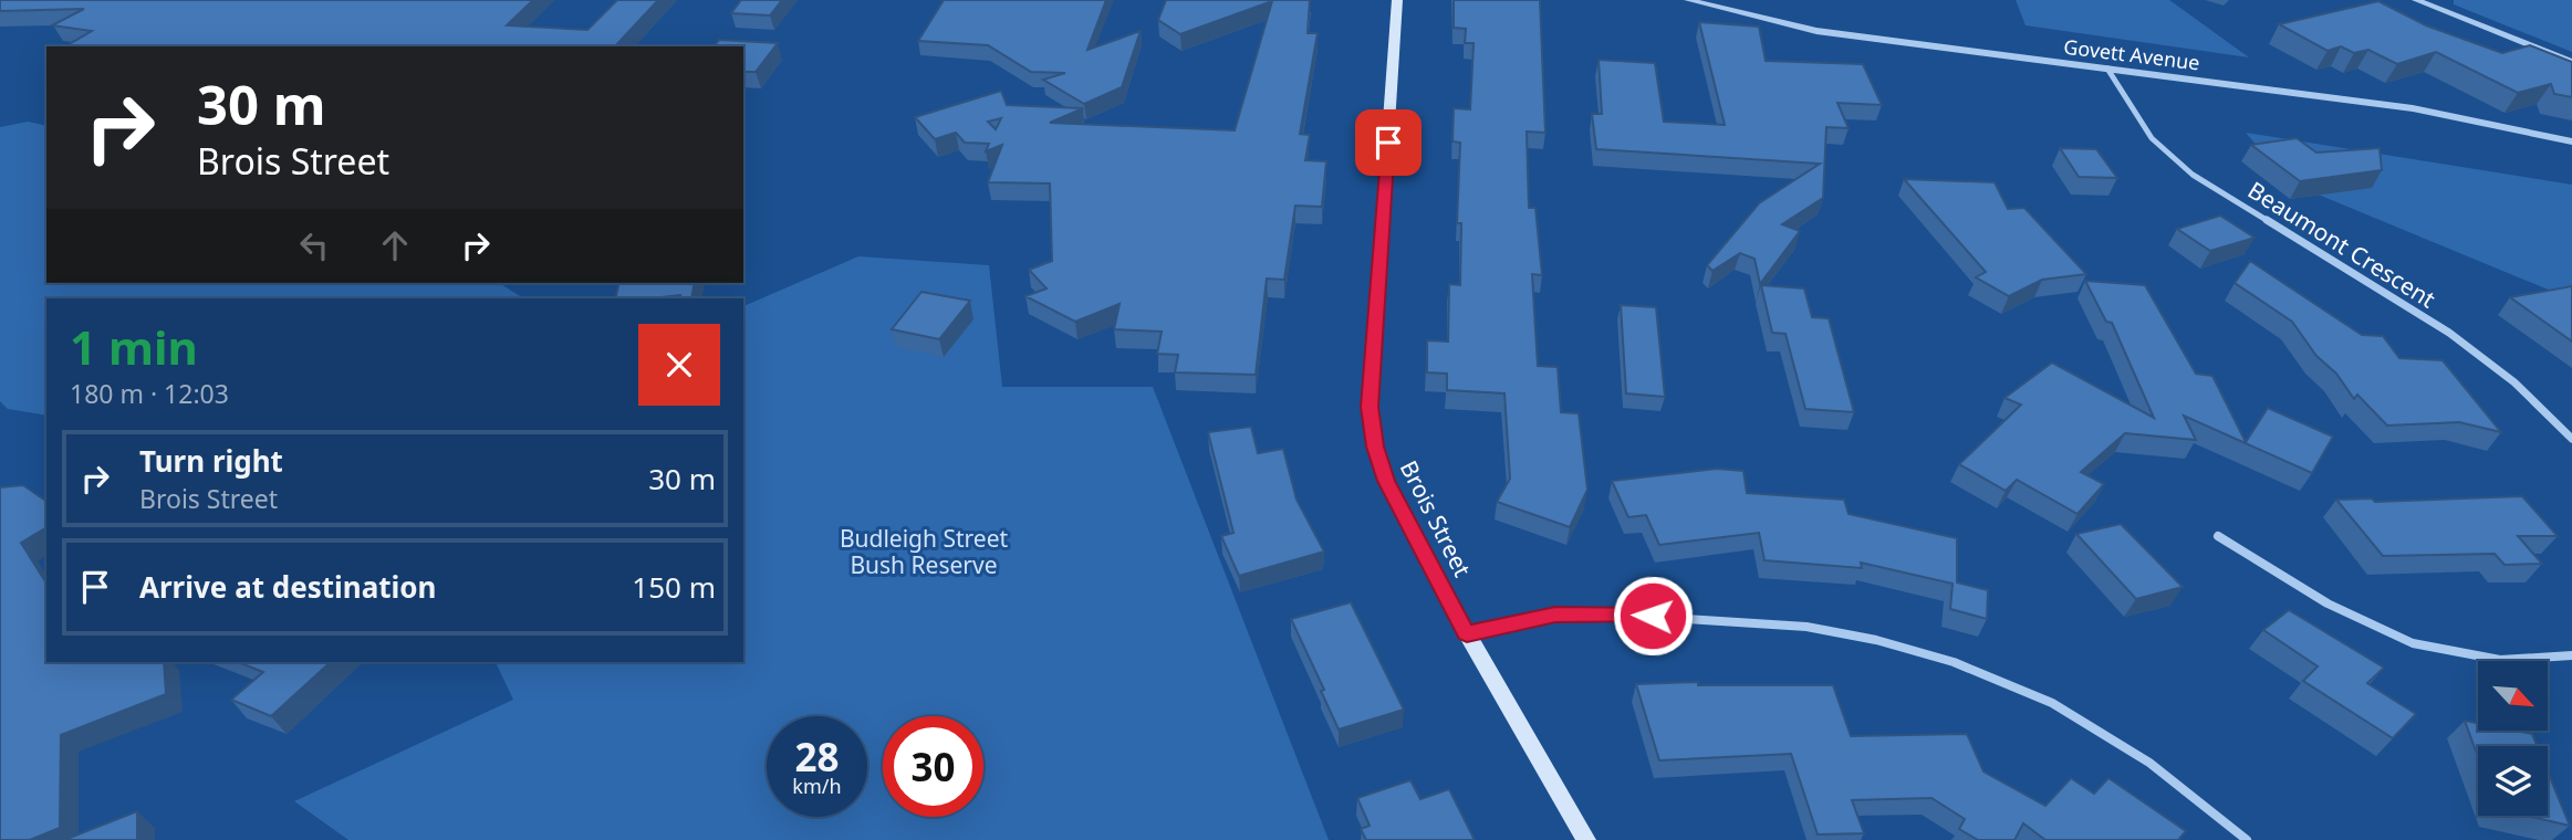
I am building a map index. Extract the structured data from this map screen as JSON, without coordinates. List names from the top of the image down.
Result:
{
  "streets": {
    "main road": ["Brois Street"],
    "street": ["Govett Avenue", "Beaumont Crescent"]
  },
  "crossings": [
    ["Govett Avenue", "Beaumont Crescent"]
  ],
  "parks": ["Budleigh Street Bush Reserve"],
  "north": "bottom right",
  "page": {
    "turn": ["30 m", "Brois Street"],
    "heading": ["1 min", "180 m · 12:03"],
    "list": [
      {
        "name": "Turn right",
        "note": "Brois Street",
        "value": "30 m"
      },
      {
        "name": "Arrive at destination",
        "value": "150 m"
      }
    ],
    "speed": "28 km/h",
    "limit": "30"
  }
}
